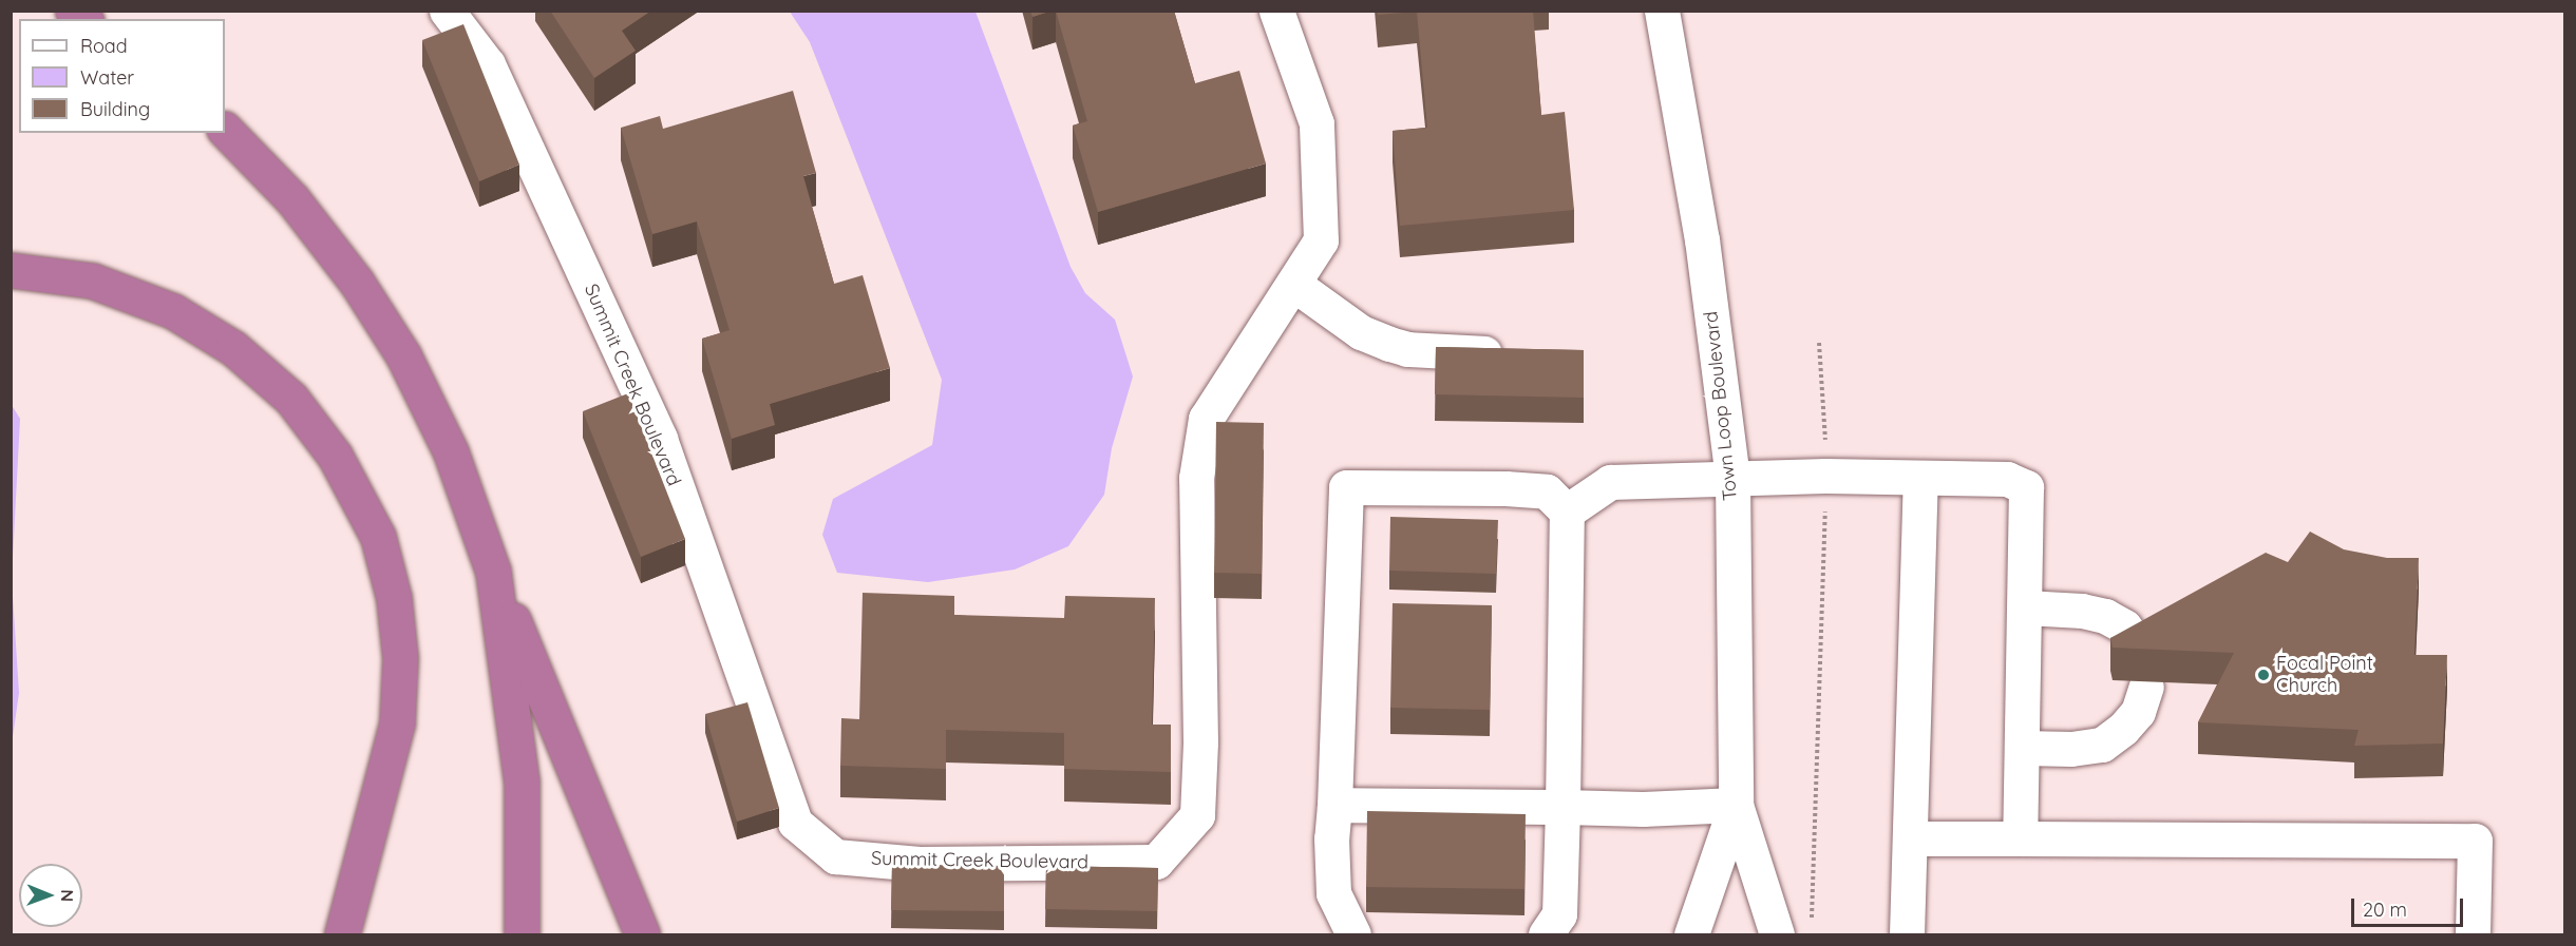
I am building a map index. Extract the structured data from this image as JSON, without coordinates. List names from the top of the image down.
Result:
{
  "streets": {
    "street": ["Summit Creek Boulevard", "Town Loop Boulevard"]
  },
  "places": ["Focal Point Church"],
  "legend": ["Road", "Water", "Building"],
  "scale_bar": "20 m",
  "north": "right"
}
